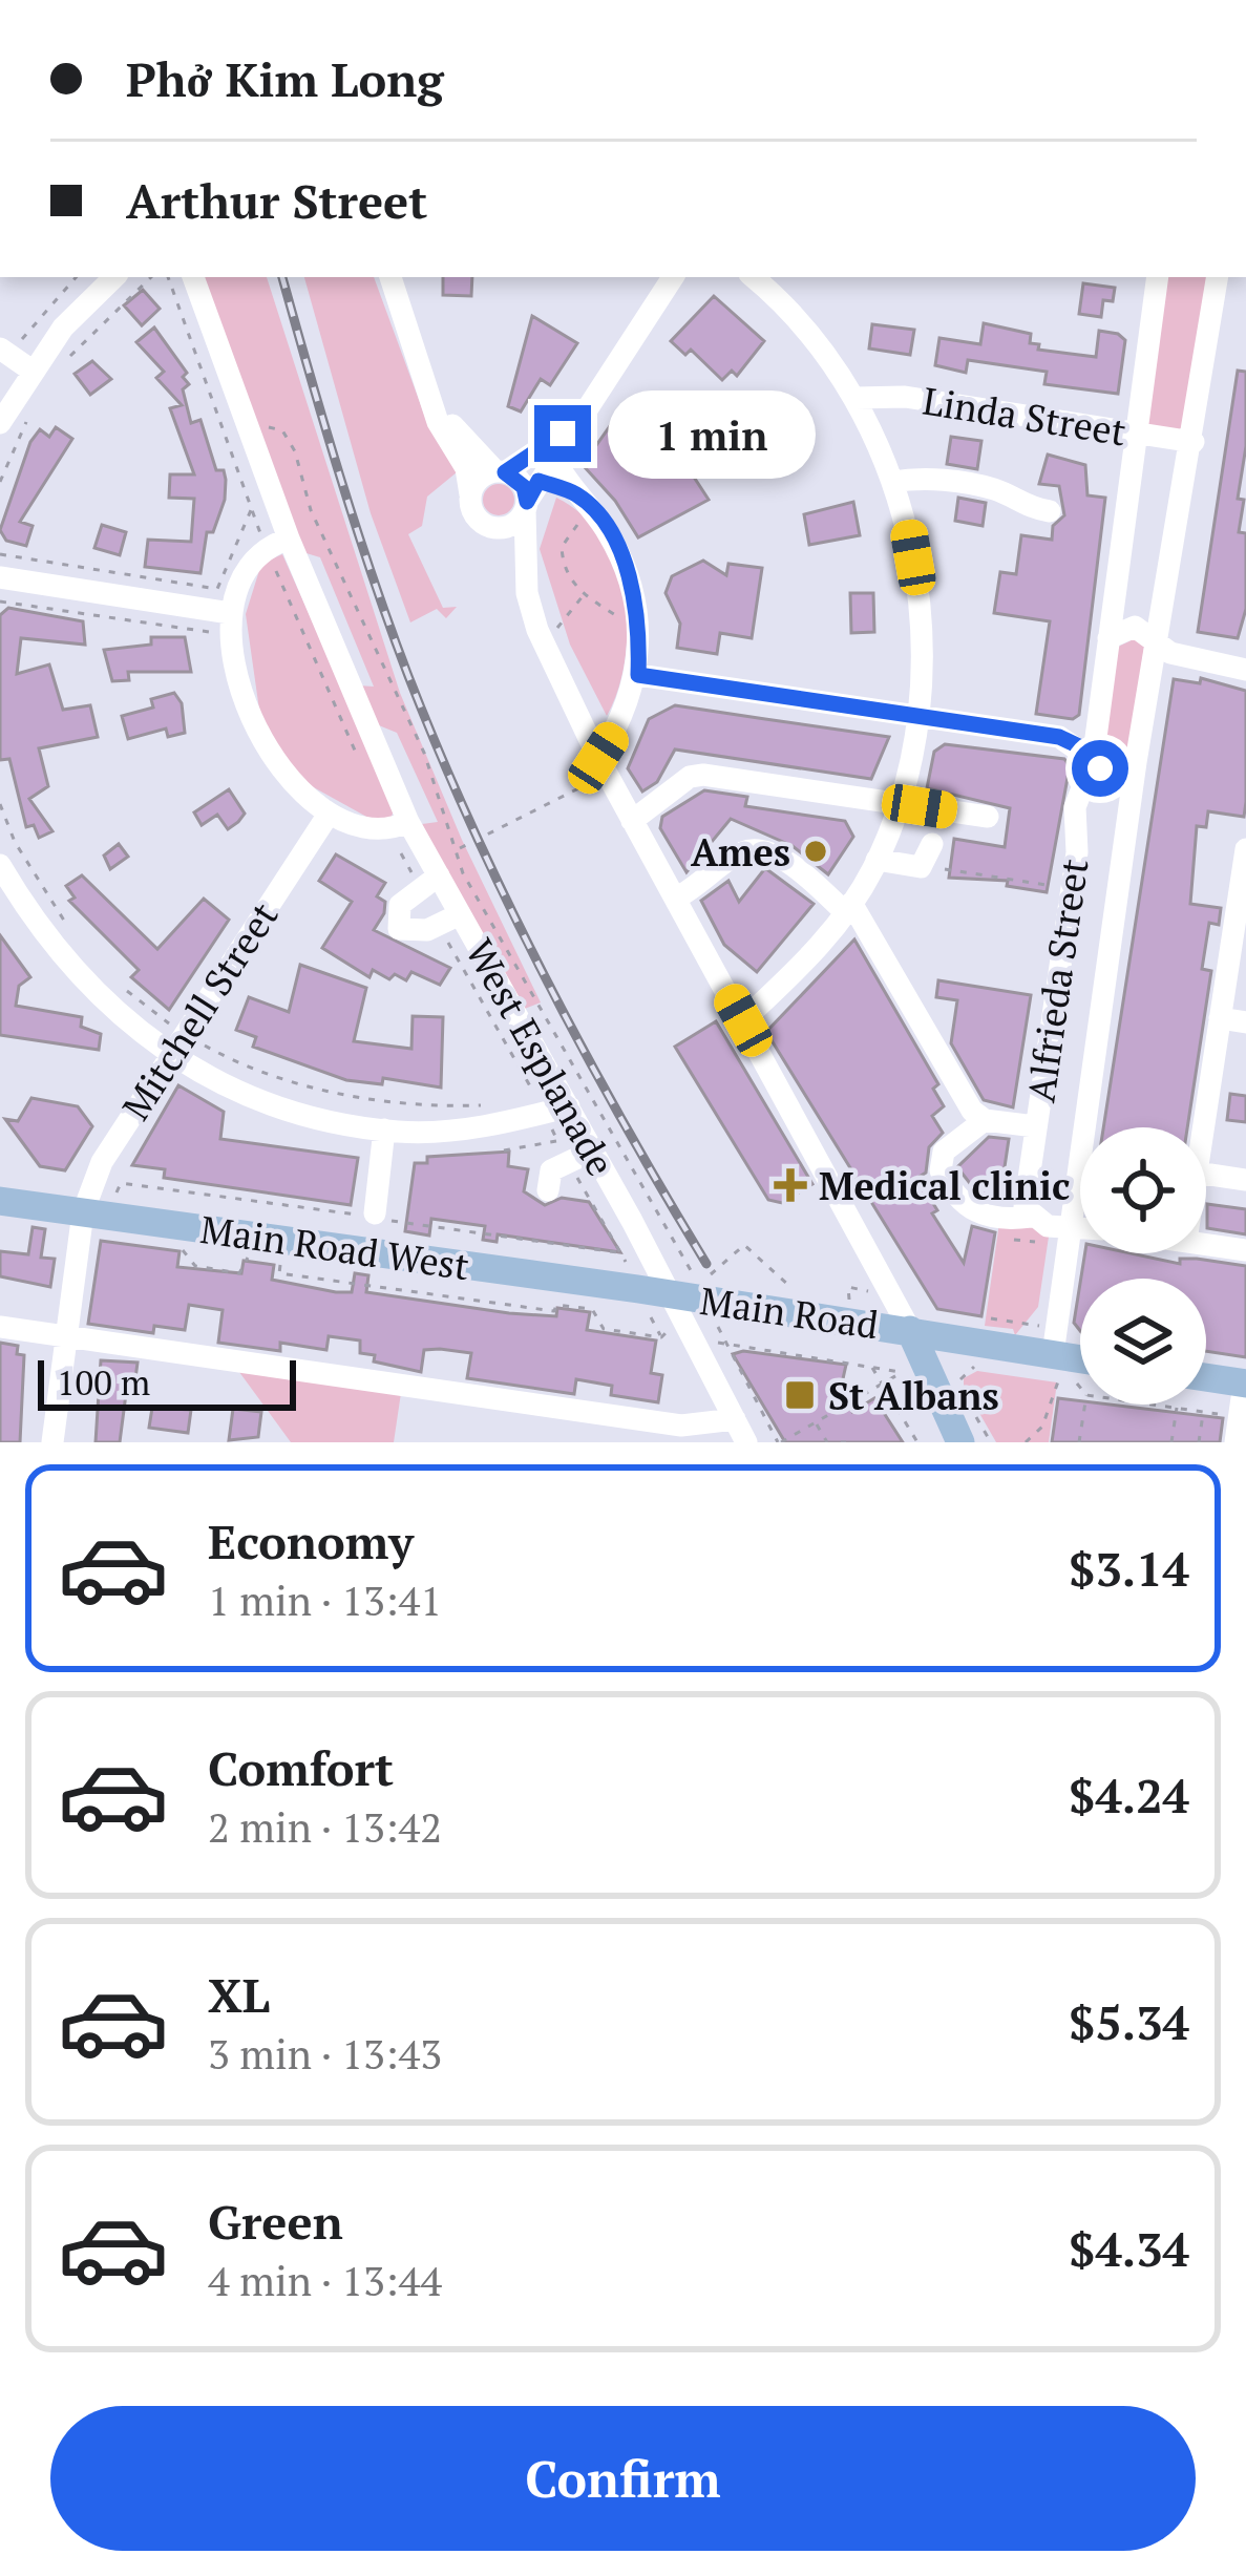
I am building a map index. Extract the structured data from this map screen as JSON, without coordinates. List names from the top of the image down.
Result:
{
  "streets": {
    "main road": ["Main Road West", "Main Road"],
    "street": [
      "Linda Street",
      "Alfrieda Street",
      "Mitchell Street",
      "West Esplanade"
    ]
  },
  "crossings": [
    ["Linda Street", "Alfrieda Street"],
    ["Alfrieda Street", "Main Road"],
    ["Mitchell Street", "Main Road West"],
    ["West Esplanade", "Main Road West"],
    ["West Esplanade", "Main Road"],
    ["Main Road West", "Main Road"]
  ],
  "places": {
    "other": ["Ames"],
    "health": ["Medical clinic"],
    "transit": ["St Albans"]
  },
  "scale_bar": "100 m",
  "page": {
    "banner": ["Phở Kim Long", "Arthur Street"],
    "bubble": "1 min",
    "scale": "100 m",
    "list": [
      {
        "name": "Economy",
        "note": "1 min · 13:41",
        "value": "$3.14"
      },
      {
        "name": "Comfort",
        "note": "2 min · 13:42",
        "value": "$4.24"
      },
      {
        "name": "XL",
        "note": "3 min · 13:43",
        "value": "$5.34"
      },
      {
        "name": "Green",
        "note": "4 min · 13:44",
        "value": "$4.34"
      }
    ],
    "buttons": "Confirm"
  }
}
